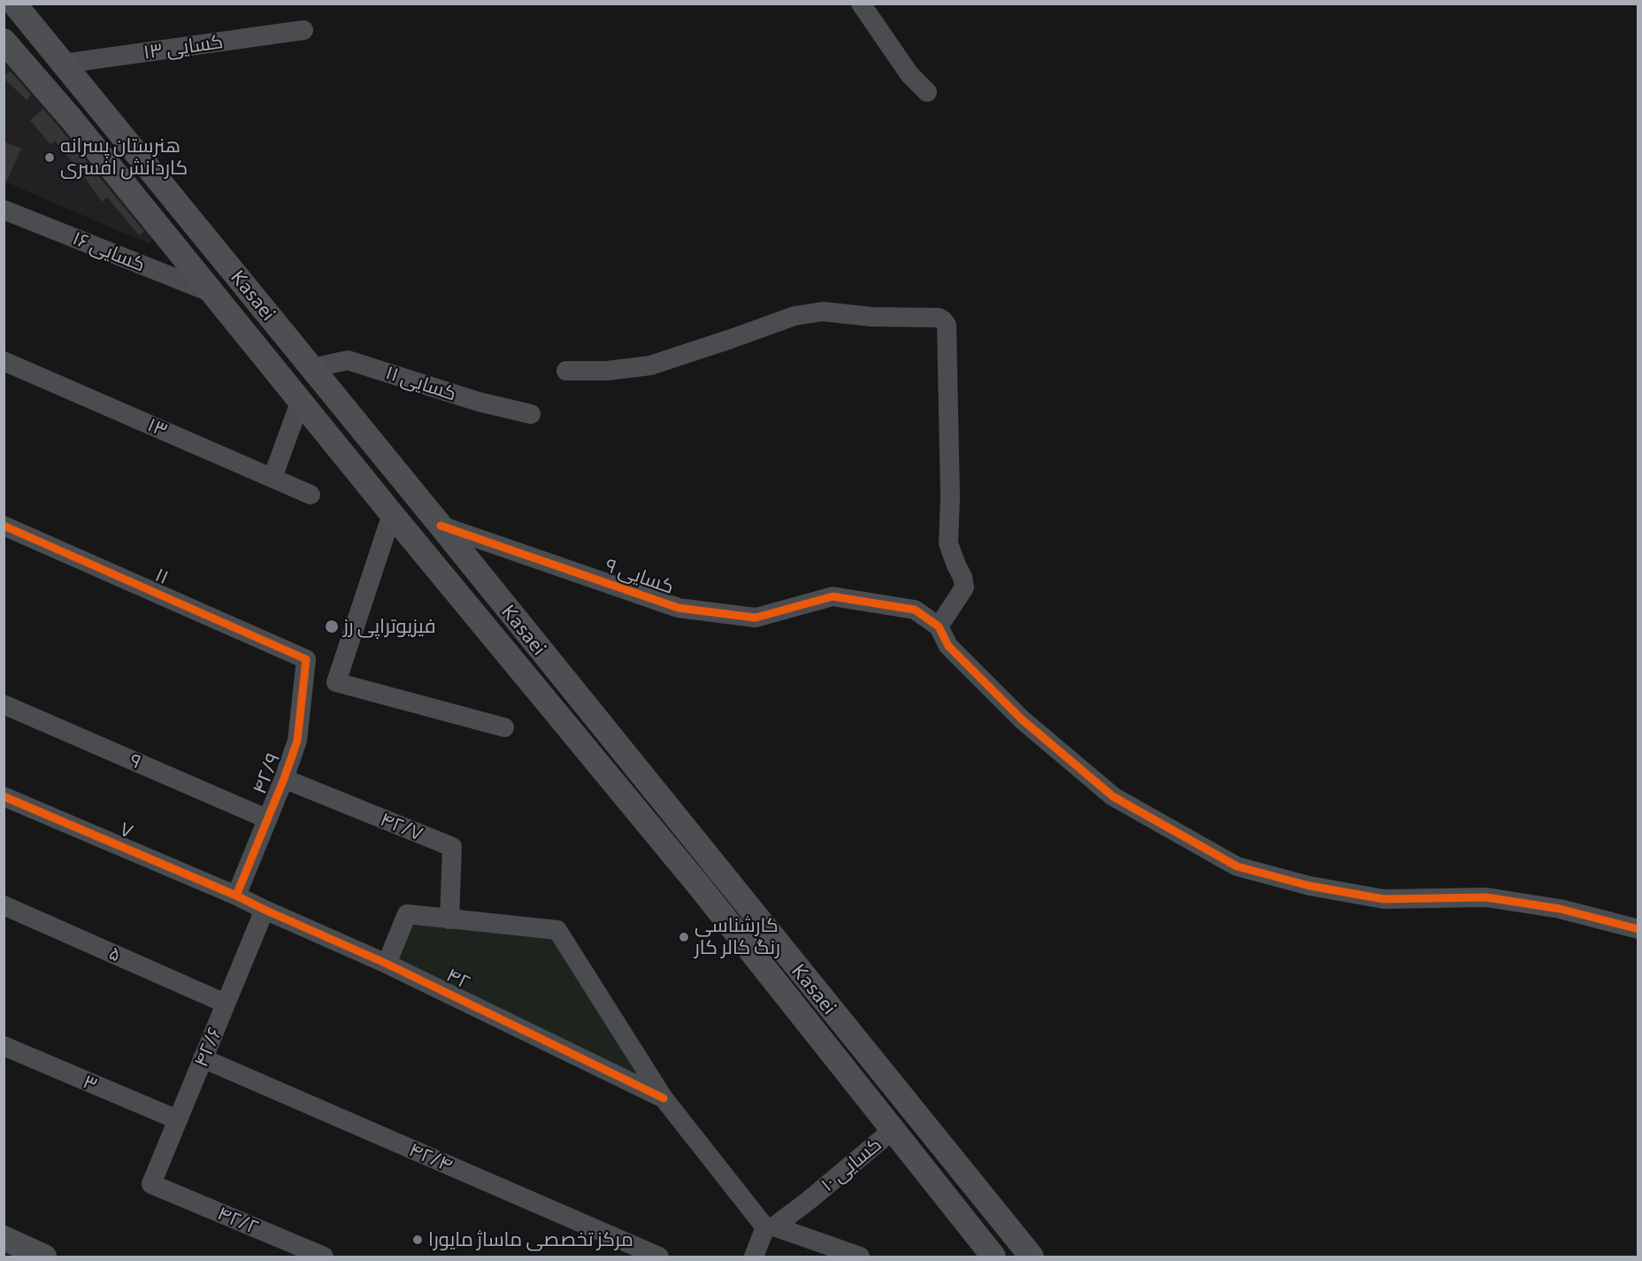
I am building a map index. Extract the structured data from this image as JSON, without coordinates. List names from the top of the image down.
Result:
{
  "streets": {
    "main road": ["Kasaei"],
    "street": [
      "۱۳ کسایی",
      "۱۶ کسایی",
      "۱۱ کسایی",
      "۱۳",
      "۱۱",
      "۹ کسایی",
      "۹",
      "۴۲/۹",
      "۴۲/۷",
      "۷",
      "۵",
      "۴۲",
      "۴۲/۶",
      "۳",
      "۴۲/۴",
      "۱۰ کسایی",
      "۴۲/۲"
    ]
  },
  "crossings": [
    ["۱۳ کسایی", "Kasaei"],
    ["۱۶ کسایی", "Kasaei"],
    ["Kasaei", "۱۱ کسایی"],
    ["Kasaei", "۹ کسایی"],
    ["Kasaei", "۱۰ کسایی"],
    ["۱۱", "۴۲/۹"],
    ["۹", "۴۲/۹"],
    ["۴۲/۹", "۴۲/۷"],
    ["۴۲/۹", "۷"],
    ["۴۲/۹", "۴۲"],
    ["۷", "۴۲"],
    ["۵", "۴۲/۶"],
    ["۴۲", "۴۲/۶"],
    ["۴۲/۶", "۳"],
    ["۴۲/۶", "۴۲/۴"],
    ["۴۲/۶", "۴۲/۲"]
  ],
  "places": [
    "هنرستان پسرانه کاردانش افسری",
    "فیزیوتراپی رز",
    "کارشناسی رنگ کالر کار",
    "مرکز تخصصی ماساژ مایورا"
  ]
}
